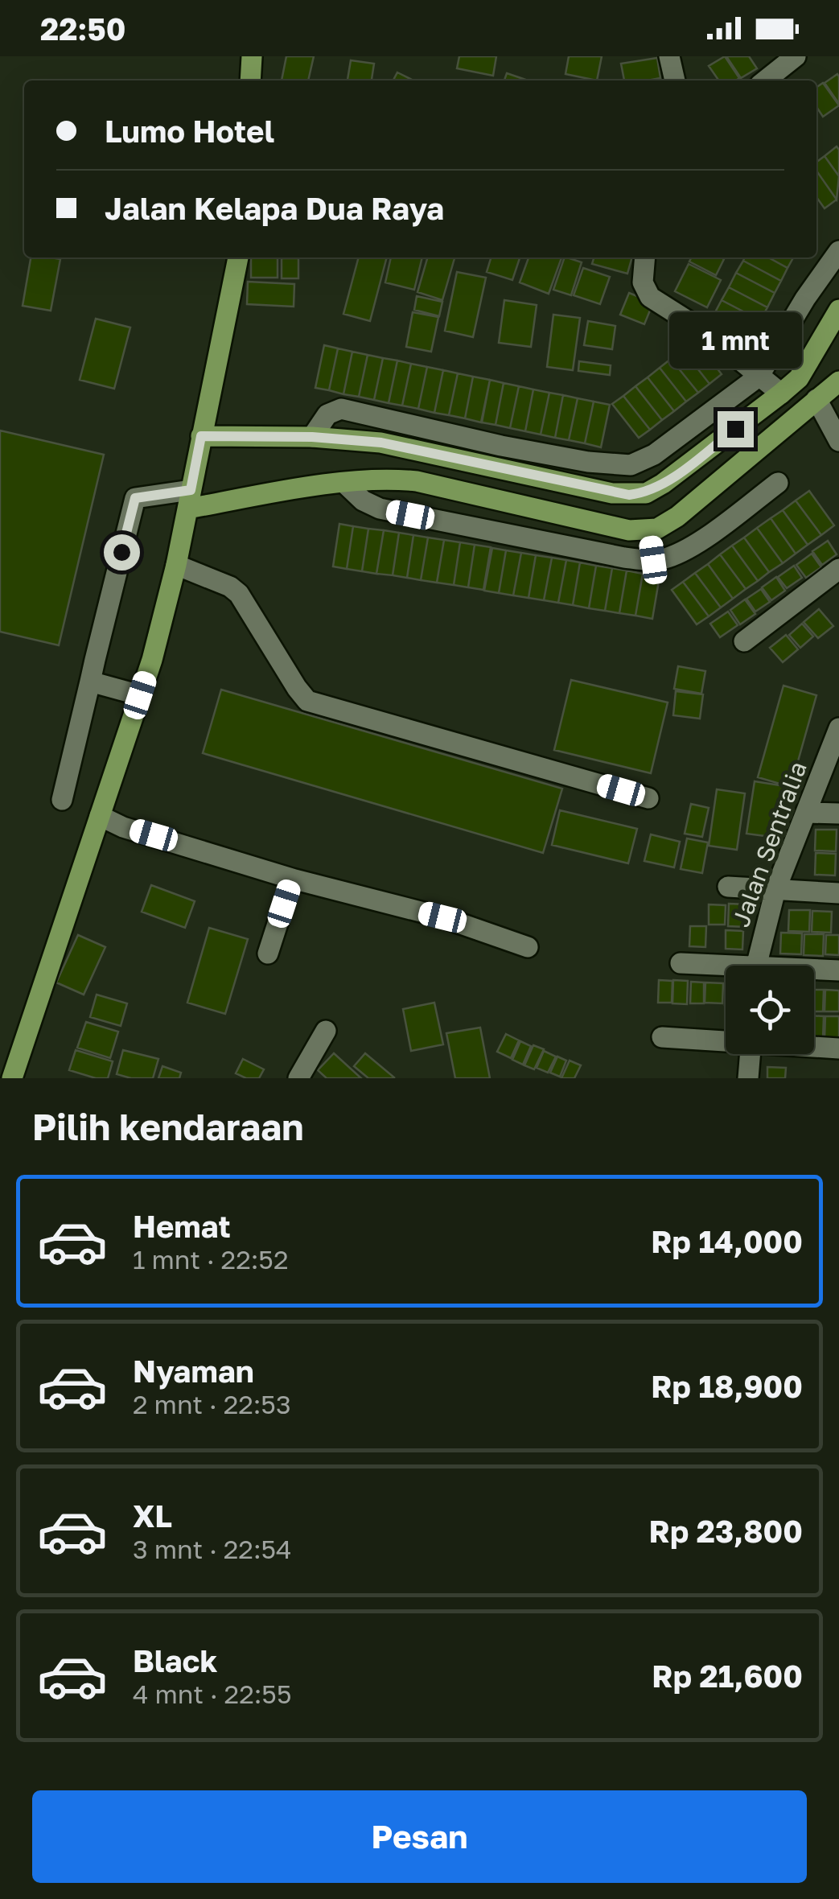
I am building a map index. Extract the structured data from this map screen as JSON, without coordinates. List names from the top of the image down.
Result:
{
  "streets": {
    "street": ["Jalan Sentralia"]
  },
  "page": {
    "status": "22:50",
    "banner": ["Lumo Hotel", "Jalan Kelapa Dua Raya"],
    "bubble": "1 mnt",
    "heading": "Pilih kendaraan",
    "list": [
      {
        "name": "Hemat",
        "note": "1 mnt · 22:52",
        "value": "Rp 14,000"
      },
      {
        "name": "Nyaman",
        "note": "2 mnt · 22:53",
        "value": "Rp 18,900"
      },
      {
        "name": "XL",
        "note": "3 mnt · 22:54",
        "value": "Rp 23,800"
      },
      {
        "name": "Black",
        "note": "4 mnt · 22:55",
        "value": "Rp 21,600"
      }
    ],
    "buttons": "Pesan"
  }
}
